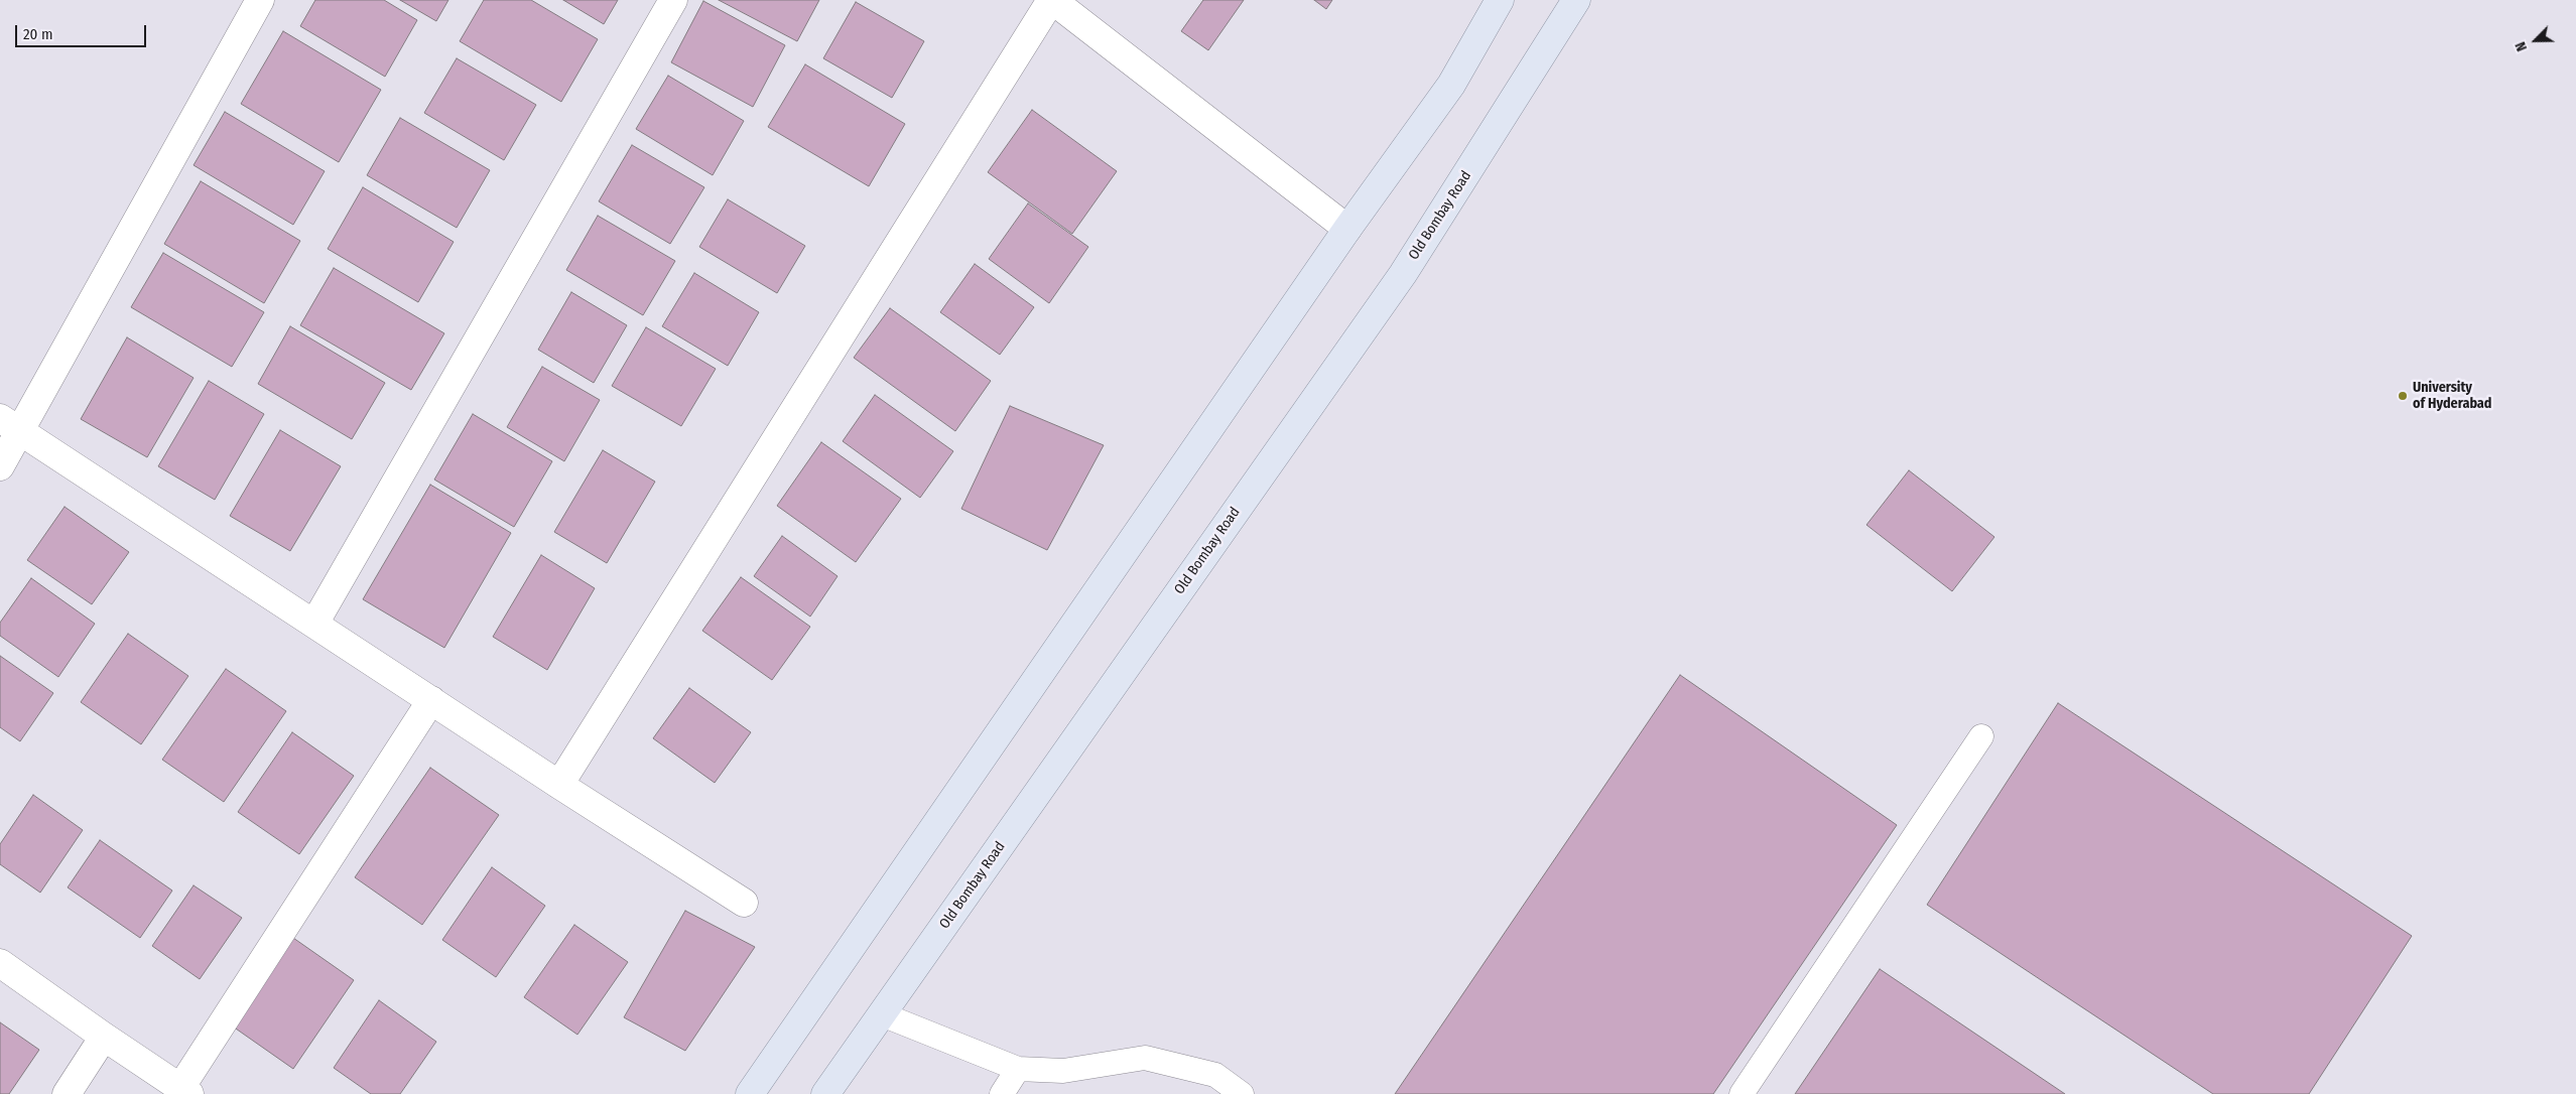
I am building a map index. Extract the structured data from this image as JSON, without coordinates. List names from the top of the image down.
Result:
{
  "streets": {
    "main road": ["Old Bombay Road"]
  },
  "places": ["University of Hyderabad"],
  "scale_bar": "20 m",
  "north": "bottom left"
}
